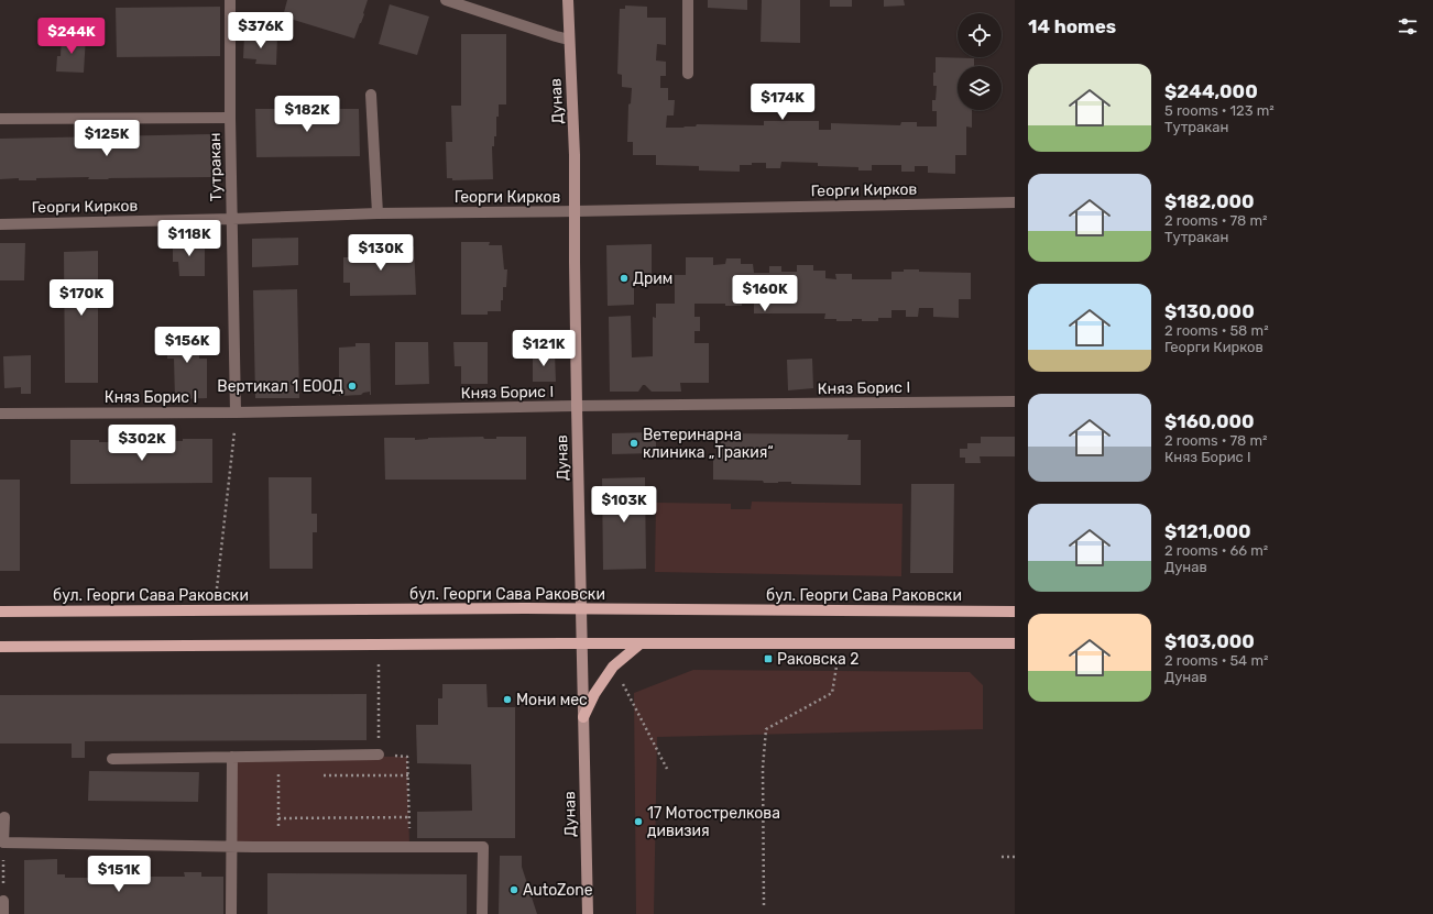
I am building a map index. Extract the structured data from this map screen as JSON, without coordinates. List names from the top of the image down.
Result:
{
  "streets": {
    "main road": ["Дунав", "бул. Георги Сава Раковски"],
    "street": ["Тутракан", "Георги Кирков", "Княз Борис I"]
  },
  "crossings": [
    ["Дунав", "Георги Кирков"],
    ["Дунав", "Княз Борис I"],
    ["Дунав", "бул. Георги Сава Раковски"],
    ["Тутракан", "Георги Кирков"],
    ["Тутракан", "Княз Борис I"]
  ],
  "places": {
    "other": [
      "Дрим",
      "Вертикал 1 ЕООД",
      "Ветеринарна клиника „Тракия“",
      "Мони мес",
      "17 Мотострелкова дивизия",
      "AutoZone"
    ],
    "transit": ["Раковска 2"]
  },
  "page": {
    "heading": "14 homes",
    "price": [
      "$376K",
      "$244K",
      "$174K",
      "$182K",
      "$125K",
      "$118K",
      "$130K",
      "$160K",
      "$170K",
      "$156K",
      "$121K",
      "$302K",
      "$103K",
      "$151K"
    ],
    "list": [
      {
        "name": "$244,000",
        "note": "5 rooms · 123 m² · Тутракан"
      },
      {
        "name": "$182,000",
        "note": "2 rooms · 78 m² · Тутракан"
      },
      {
        "name": "$130,000",
        "note": "2 rooms · 58 m² · Георги Кирков"
      },
      {
        "name": "$160,000",
        "note": "2 rooms · 78 m² · Княз Борис I"
      },
      {
        "name": "$121,000",
        "note": "2 rooms · 66 m² · Дунав"
      },
      {
        "name": "$103,000",
        "note": "2 rooms · 54 m² · Дунав"
      }
    ]
  }
}
